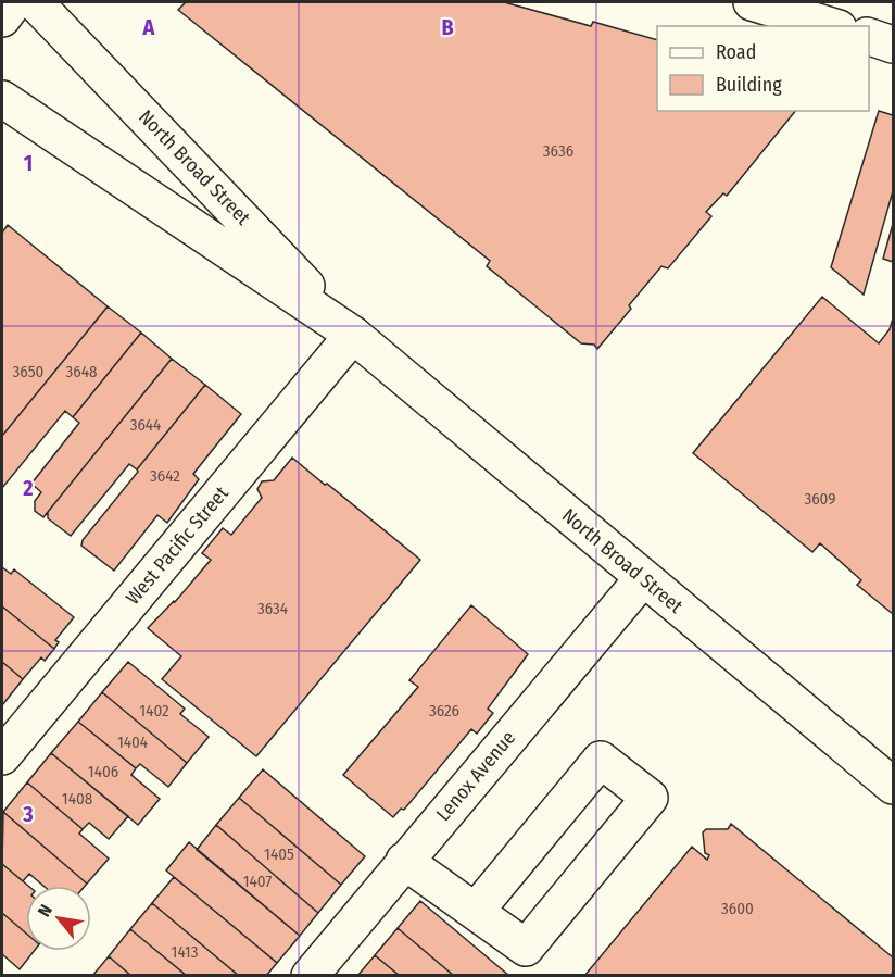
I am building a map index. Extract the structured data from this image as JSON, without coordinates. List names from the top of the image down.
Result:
{
  "streets": {
    "main road": ["North Broad Street", "West Pacific Street", "Lenox Avenue"]
  },
  "crossings": [
    ["North Broad Street", "West Pacific Street"],
    ["North Broad Street", "Lenox Avenue"]
  ],
  "house_numbers": [
    "3636",
    "3650",
    "3648",
    "3644",
    "3642",
    "3609",
    "3634",
    "1402",
    "3626",
    "1404",
    "1406",
    "1408",
    "1405",
    "1407",
    "3600",
    "1413"
  ],
  "legend": ["Road", "Building"],
  "north": "top left",
  "grid": {
    "columns": ["A", "B"],
    "rows": ["1", "2", "3"]
  }
}
